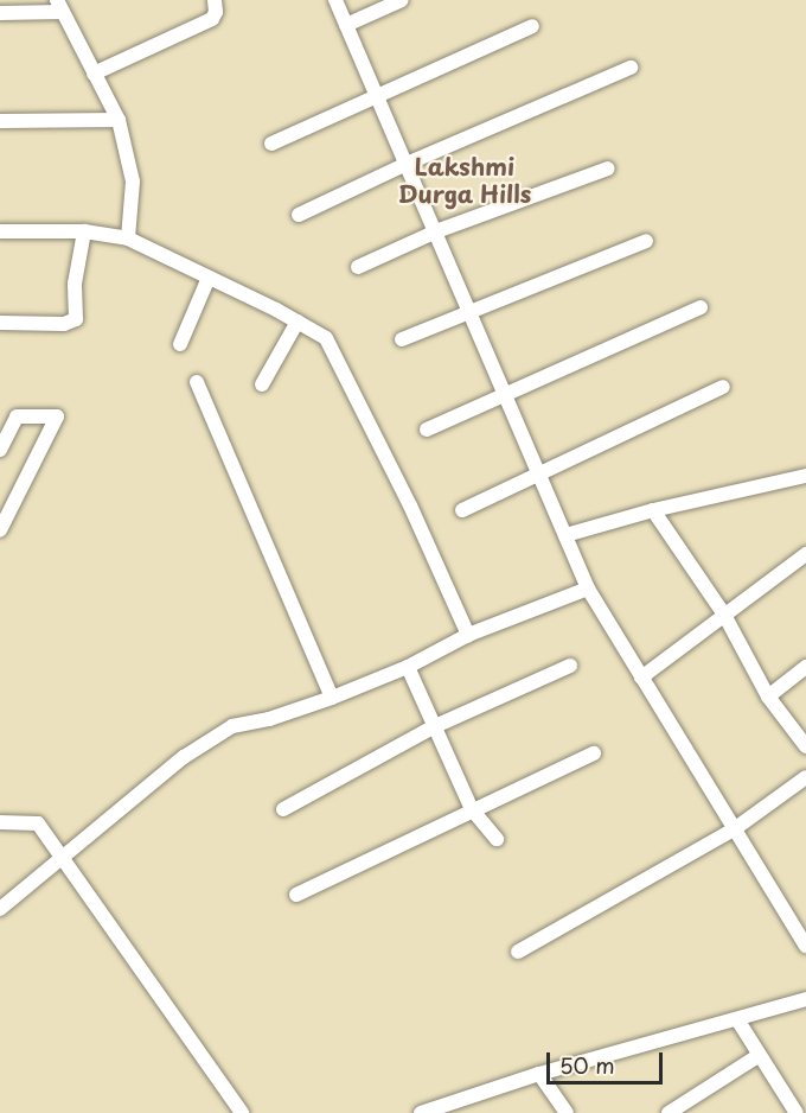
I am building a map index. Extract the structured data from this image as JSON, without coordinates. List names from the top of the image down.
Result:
{
  "districts": ["Lakshmi Durga Hills"],
  "scale_bar": "50 m"
}
